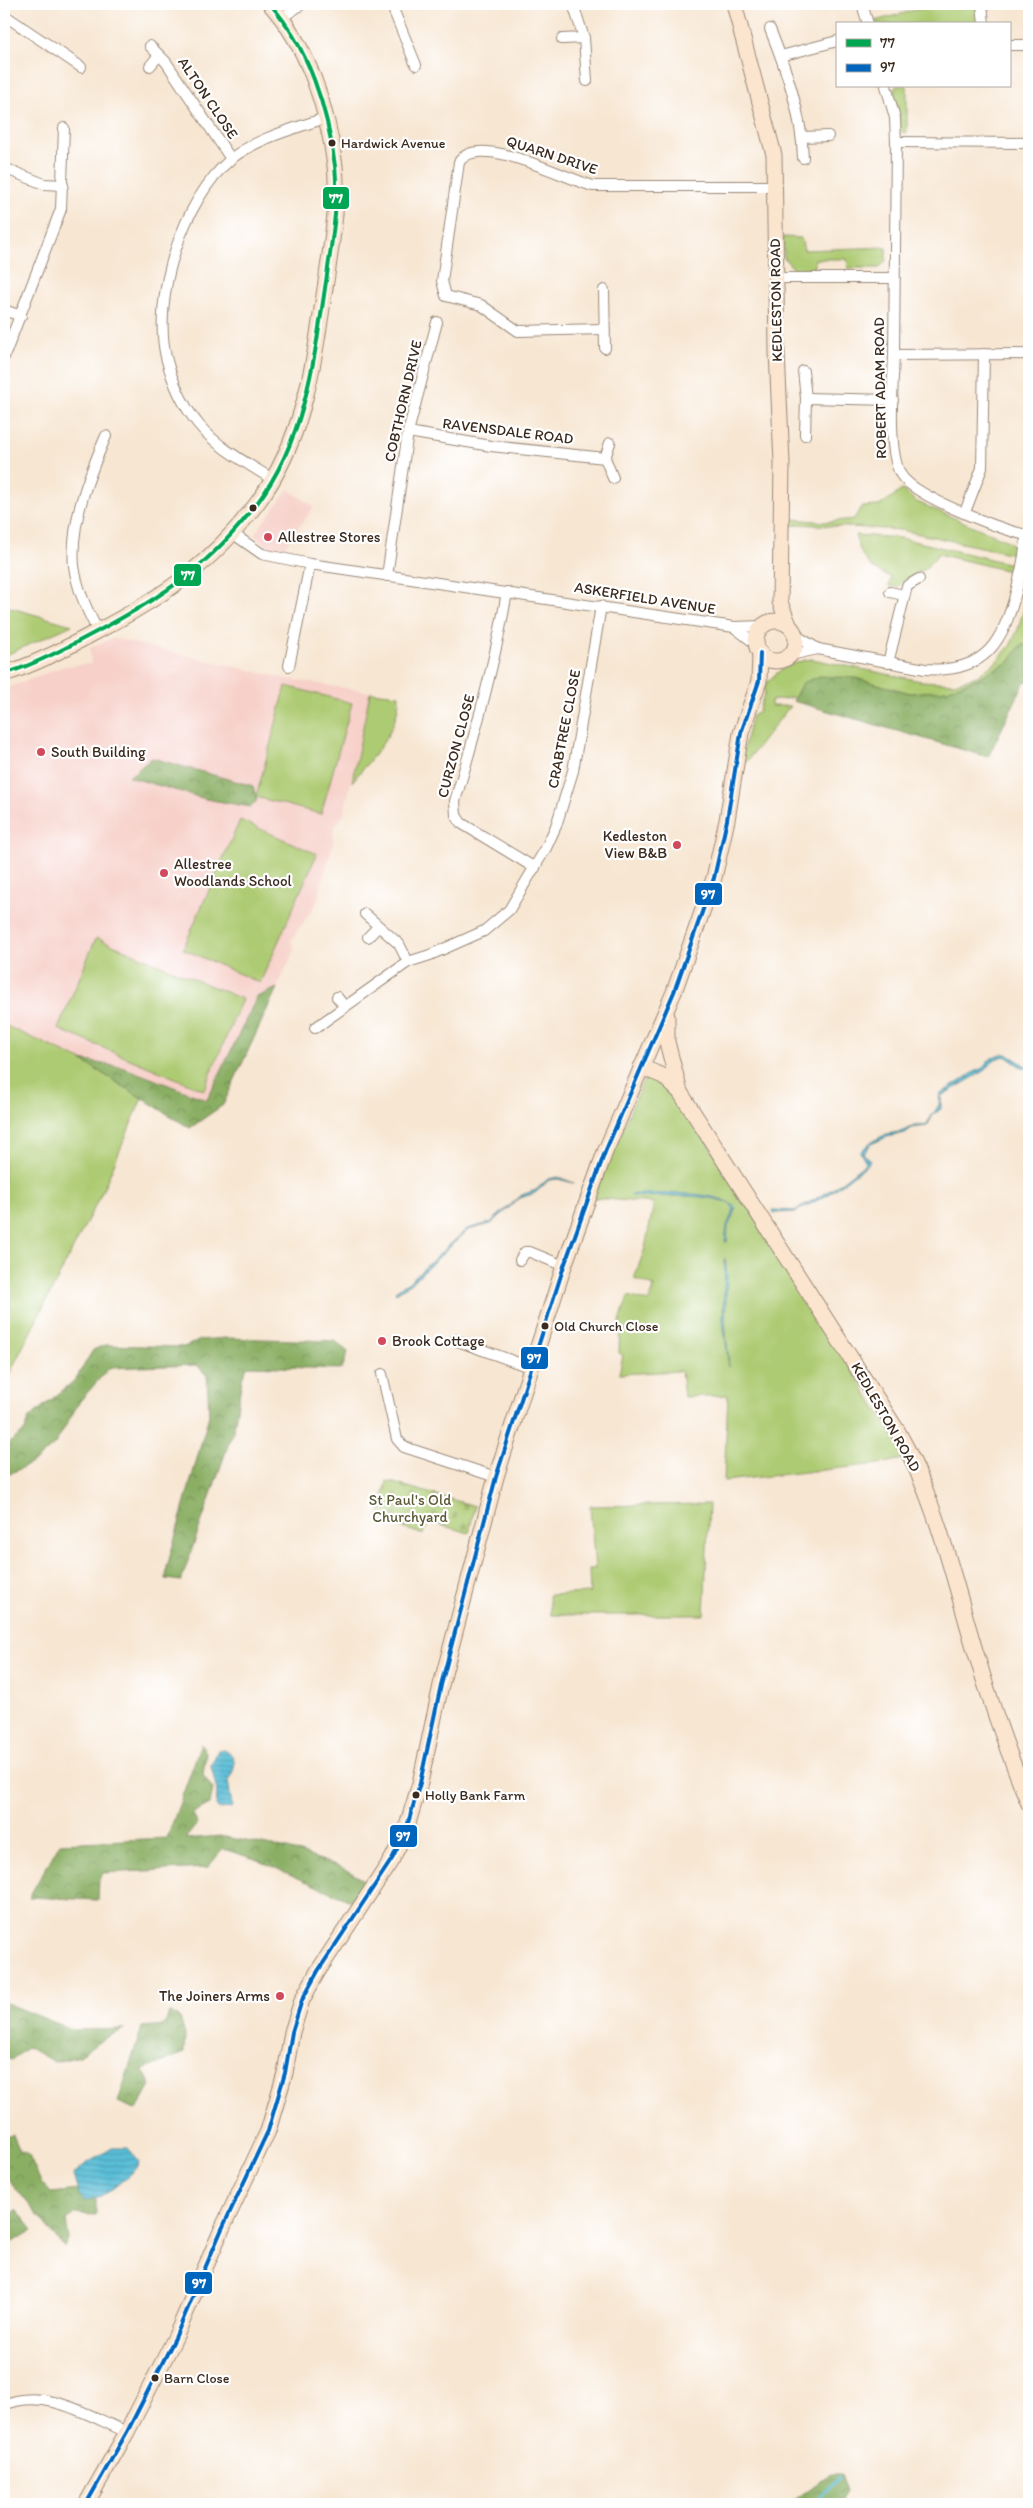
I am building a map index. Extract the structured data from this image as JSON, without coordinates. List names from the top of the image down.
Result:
{
  "streets": {
    "street": [
      "ALTON CLOSE",
      "QUARN DRIVE",
      "KEDLESTON ROAD",
      "ROBERT ADAM ROAD",
      "COBTHORN DRIVE",
      "RAVENSDALE ROAD",
      "ASKERFIELD AVENUE",
      "CRABTREE CLOSE",
      "CURZON CLOSE"
    ]
  },
  "crossings": [
    ["QUARN DRIVE", "KEDLESTON ROAD"],
    ["KEDLESTON ROAD", "ASKERFIELD AVENUE"],
    ["COBTHORN DRIVE", "RAVENSDALE ROAD"],
    ["COBTHORN DRIVE", "ASKERFIELD AVENUE"],
    ["ASKERFIELD AVENUE", "CRABTREE CLOSE"],
    ["ASKERFIELD AVENUE", "CURZON CLOSE"],
    ["CRABTREE CLOSE", "CURZON CLOSE"]
  ],
  "parks": ["St Paul's Old Churchyard"],
  "places": [
    "Hardwick Avenue",
    "Allestree Stores",
    "South Building",
    "Kedleston View B&B",
    "Allestree Woodlands School",
    "Old Church Close",
    "Brook Cottage",
    "Holly Bank Farm",
    "The Joiners Arms",
    "Barn Close"
  ],
  "lines": ["transit line 77", "transit line 97"],
  "legend": ["77", "97"]
}
